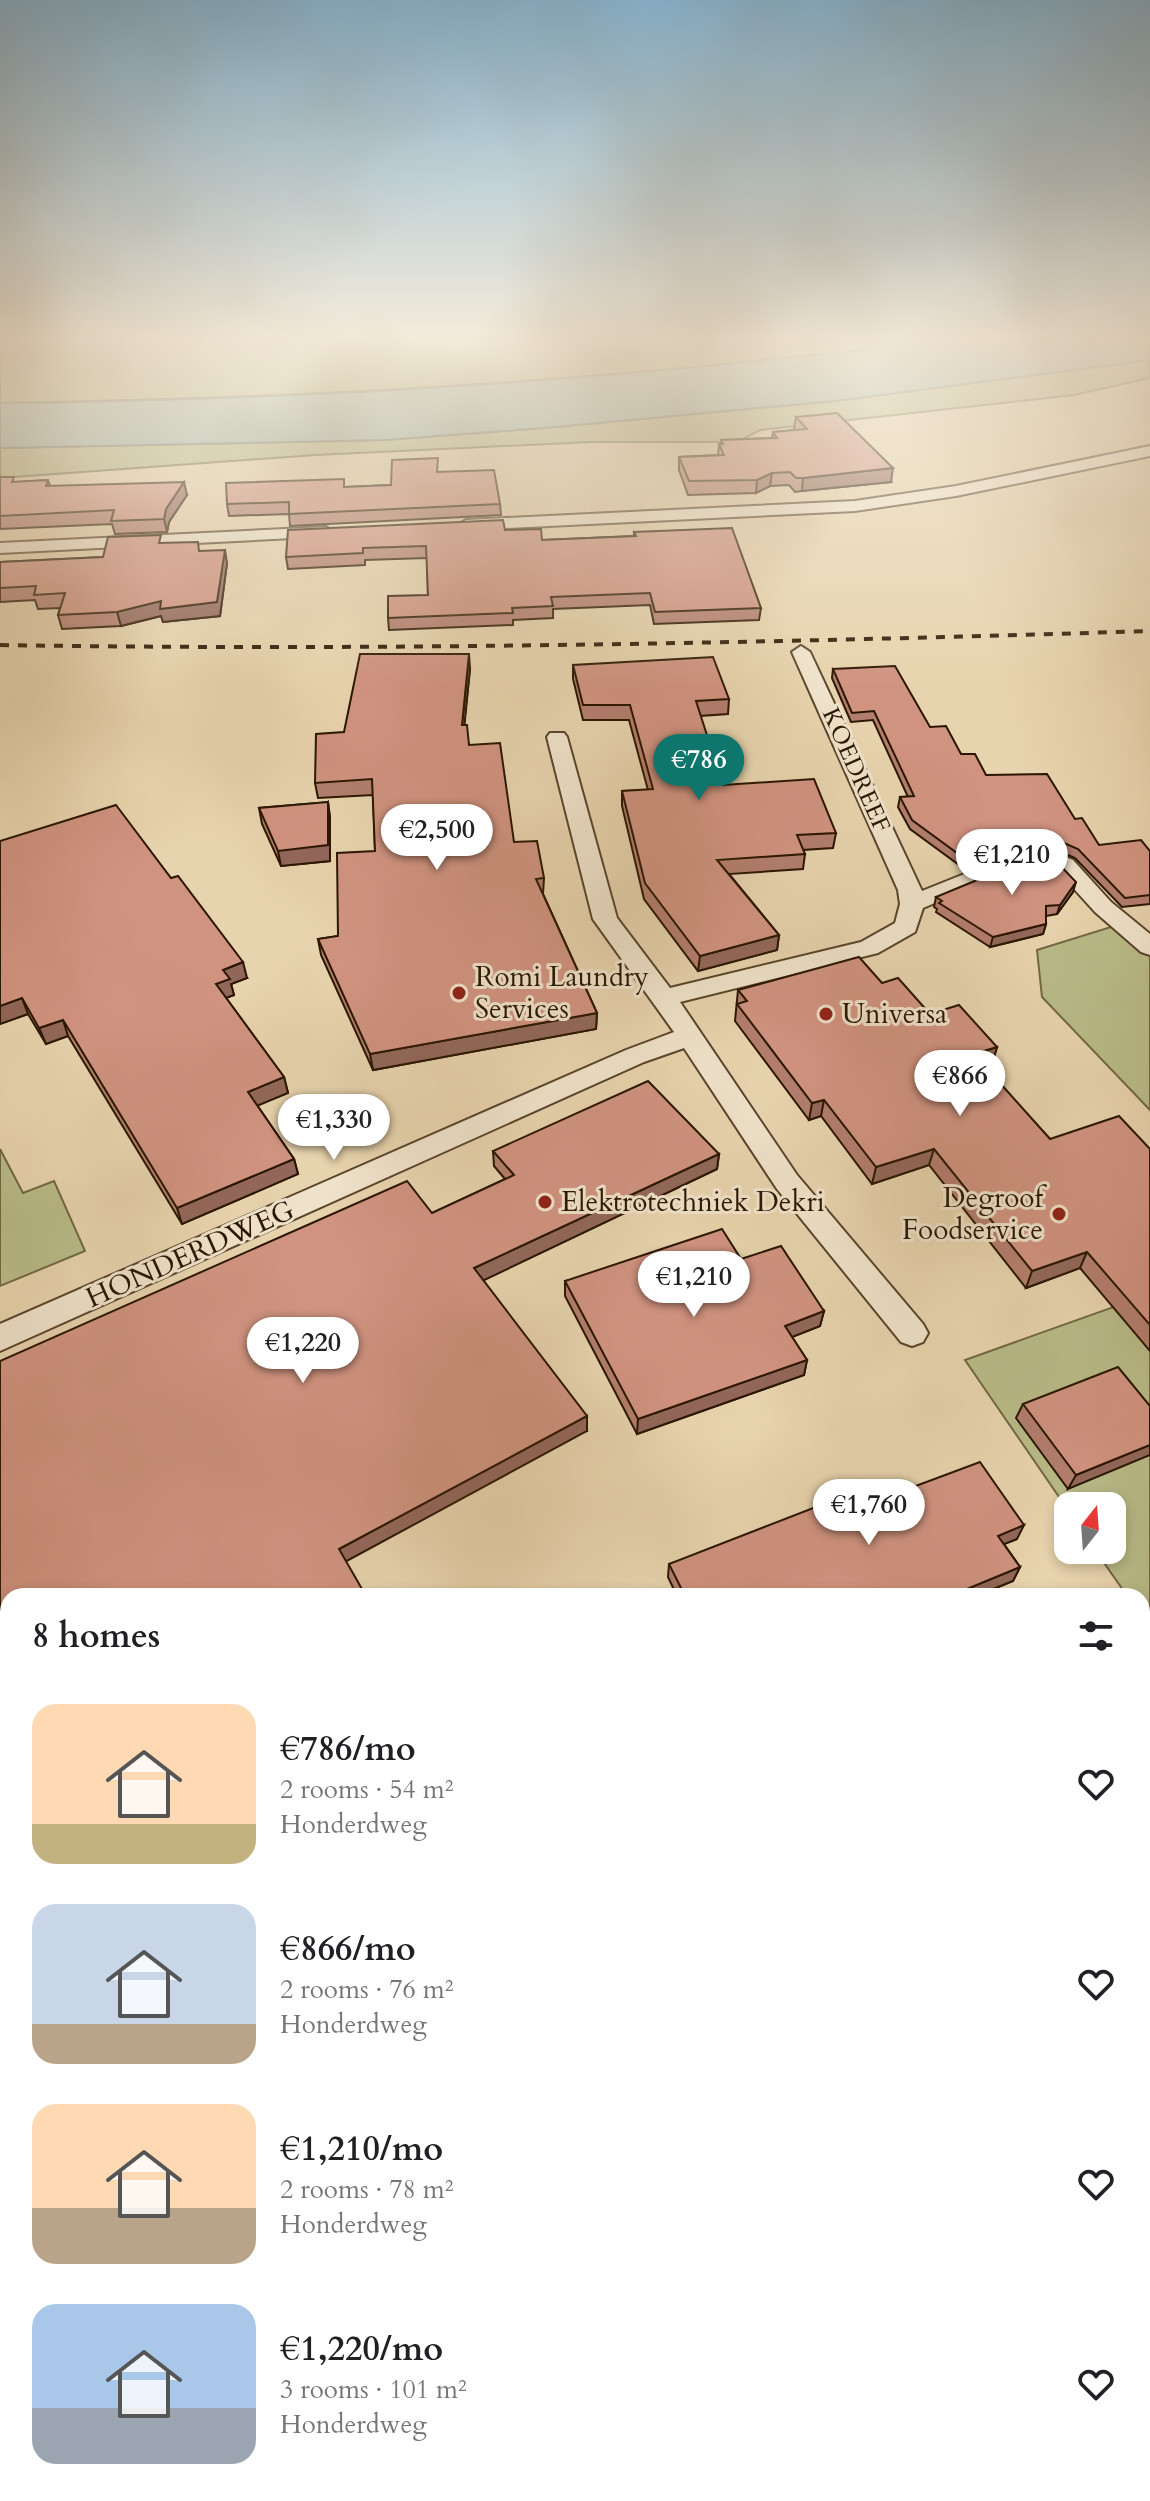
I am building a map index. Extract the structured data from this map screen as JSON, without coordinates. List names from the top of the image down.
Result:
{
  "streets": {
    "street": ["KOEDREEF", "HONDERDWEG"]
  },
  "places": [
    "Romi Laundry Services",
    "Universa",
    "Elektrotechniek Dekri",
    "Degroof Foodservice"
  ],
  "north": "top",
  "page": {
    "price": [
      "€786",
      "€2,500",
      "€1,210",
      "€866",
      "€1,330",
      "€1,210",
      "€1,220",
      "€1,760"
    ],
    "heading": "8 homes",
    "list": [
      {
        "name": "€786/mo",
        "note": "2 rooms · 54 m² · Honderdweg"
      },
      {
        "name": "€866/mo",
        "note": "2 rooms · 76 m² · Honderdweg"
      },
      {
        "name": "€1,210/mo",
        "note": "2 rooms · 78 m² · Honderdweg"
      },
      {
        "name": "€1,220/mo",
        "note": "3 rooms · 101 m² · Honderdweg"
      }
    ]
  }
}
